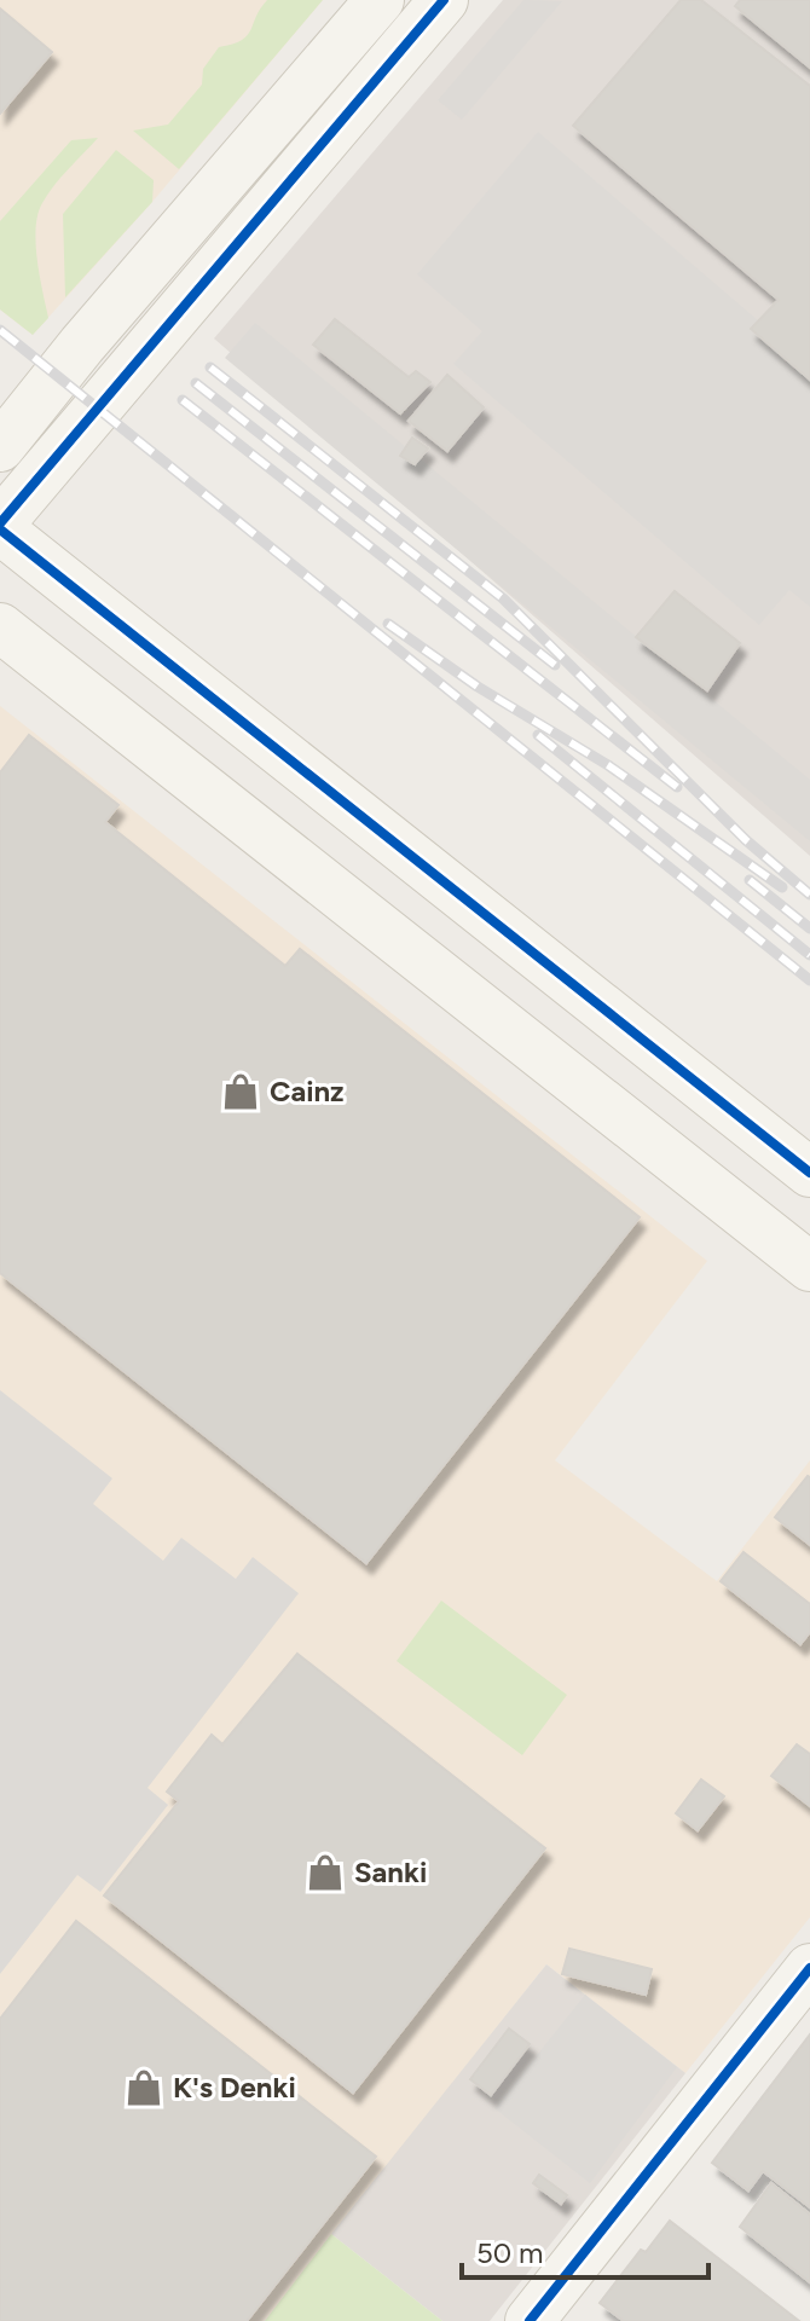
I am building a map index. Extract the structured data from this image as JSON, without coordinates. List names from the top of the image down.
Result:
{
  "places": {
    "shop": ["Cainz", "Sanki", "K's Denki"]
  },
  "scale_bar": "50 m"
}
